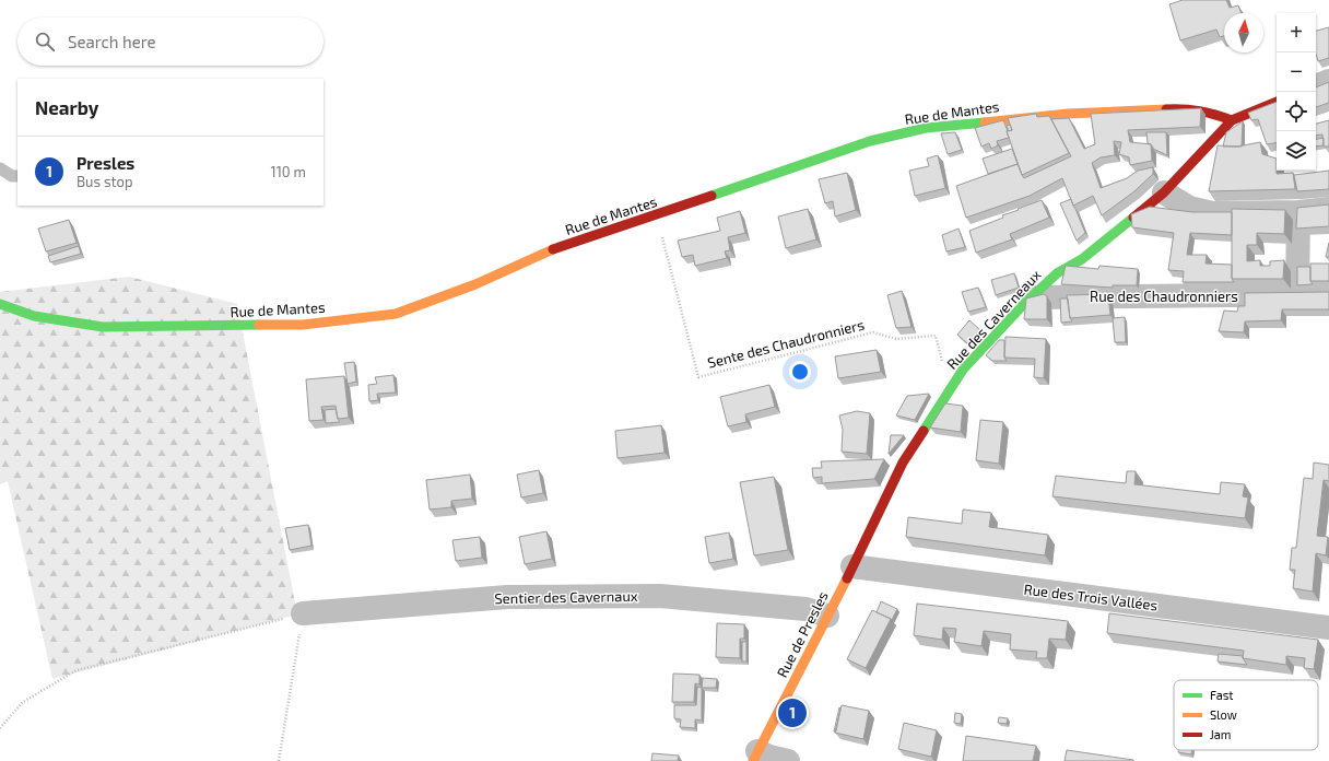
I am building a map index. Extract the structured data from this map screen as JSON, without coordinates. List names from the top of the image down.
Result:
{
  "streets": {
    "street": [
      "Rue de Mantes",
      "Rue des Chaudronniers",
      "Rue des Caverneaux",
      "Sentier des Cavernaux",
      "Rue des Trois Vallées",
      "Rue de Presles"
    ],
    "path": ["Sente des Chaudronniers"]
  },
  "crossings": [
    ["Rue de Mantes", "Rue des Caverneaux"],
    ["Rue de Mantes", "Sente des Chaudronniers"],
    ["Rue des Chaudronniers", "Rue des Caverneaux"],
    ["Rue des Caverneaux", "Sente des Chaudronniers"],
    ["Rue des Caverneaux", "Rue des Trois Vallées"],
    ["Rue des Caverneaux", "Rue de Presles"],
    ["Sentier des Cavernaux", "Rue de Presles"],
    ["Rue des Trois Vallées", "Rue de Presles"]
  ],
  "legend": ["Fast", "Slow", "Jam"],
  "north": "top",
  "page": {
    "map_buttons": ["+", "−"],
    "search": "Search here",
    "heading": "Nearby",
    "list": [
      {
        "mark": "1",
        "name": "Presles",
        "note": "Bus stop",
        "value": "110 m"
      }
    ],
    "pins": "1"
  }
}
